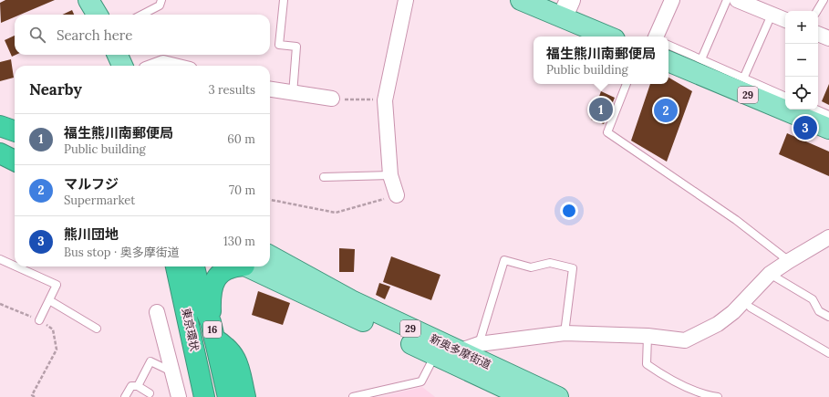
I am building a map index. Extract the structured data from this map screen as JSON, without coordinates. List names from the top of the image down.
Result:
{
  "streets": {
    "highway": ["東京環状", "16"],
    "main road": ["29", "新奥多摩街道"]
  },
  "page": {
    "map_buttons": ["+", "−"],
    "search": "Search here",
    "popup": ["福生熊川南郵便局", "Public building"],
    "heading": ["Nearby", "3 results"],
    "pins": ["1", "2", "3"],
    "list": [
      {
        "mark": "1",
        "name": "福生熊川南郵便局",
        "note": "Public building",
        "value": "60 m"
      },
      {
        "mark": "2",
        "name": "マルフジ",
        "note": "Supermarket",
        "value": "70 m"
      },
      {
        "mark": "3",
        "name": "熊川団地",
        "note": "Bus stop · 奥多摩街道",
        "value": "130 m"
      }
    ]
  }
}
